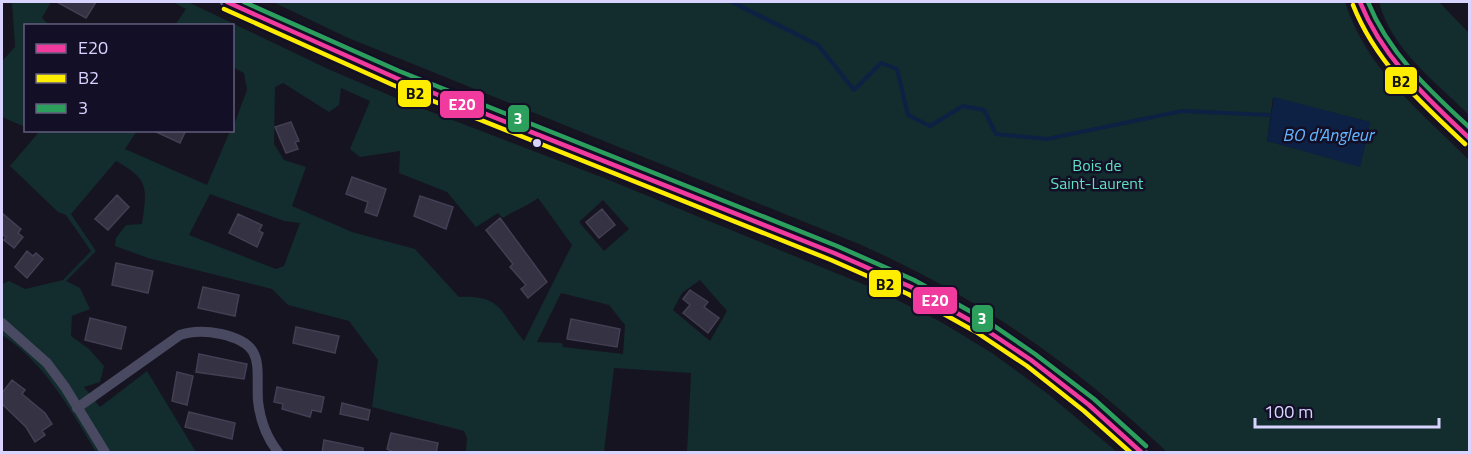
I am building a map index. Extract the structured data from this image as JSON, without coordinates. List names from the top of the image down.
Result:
{
  "water": ["BO d'Angleur"],
  "parks": ["Bois de Saint-Laurent"],
  "lines": ["transit line E20", "transit line 3", "transit line B2"],
  "legend": ["E20", "B2", "3"],
  "scale_bar": "100 m"
}
